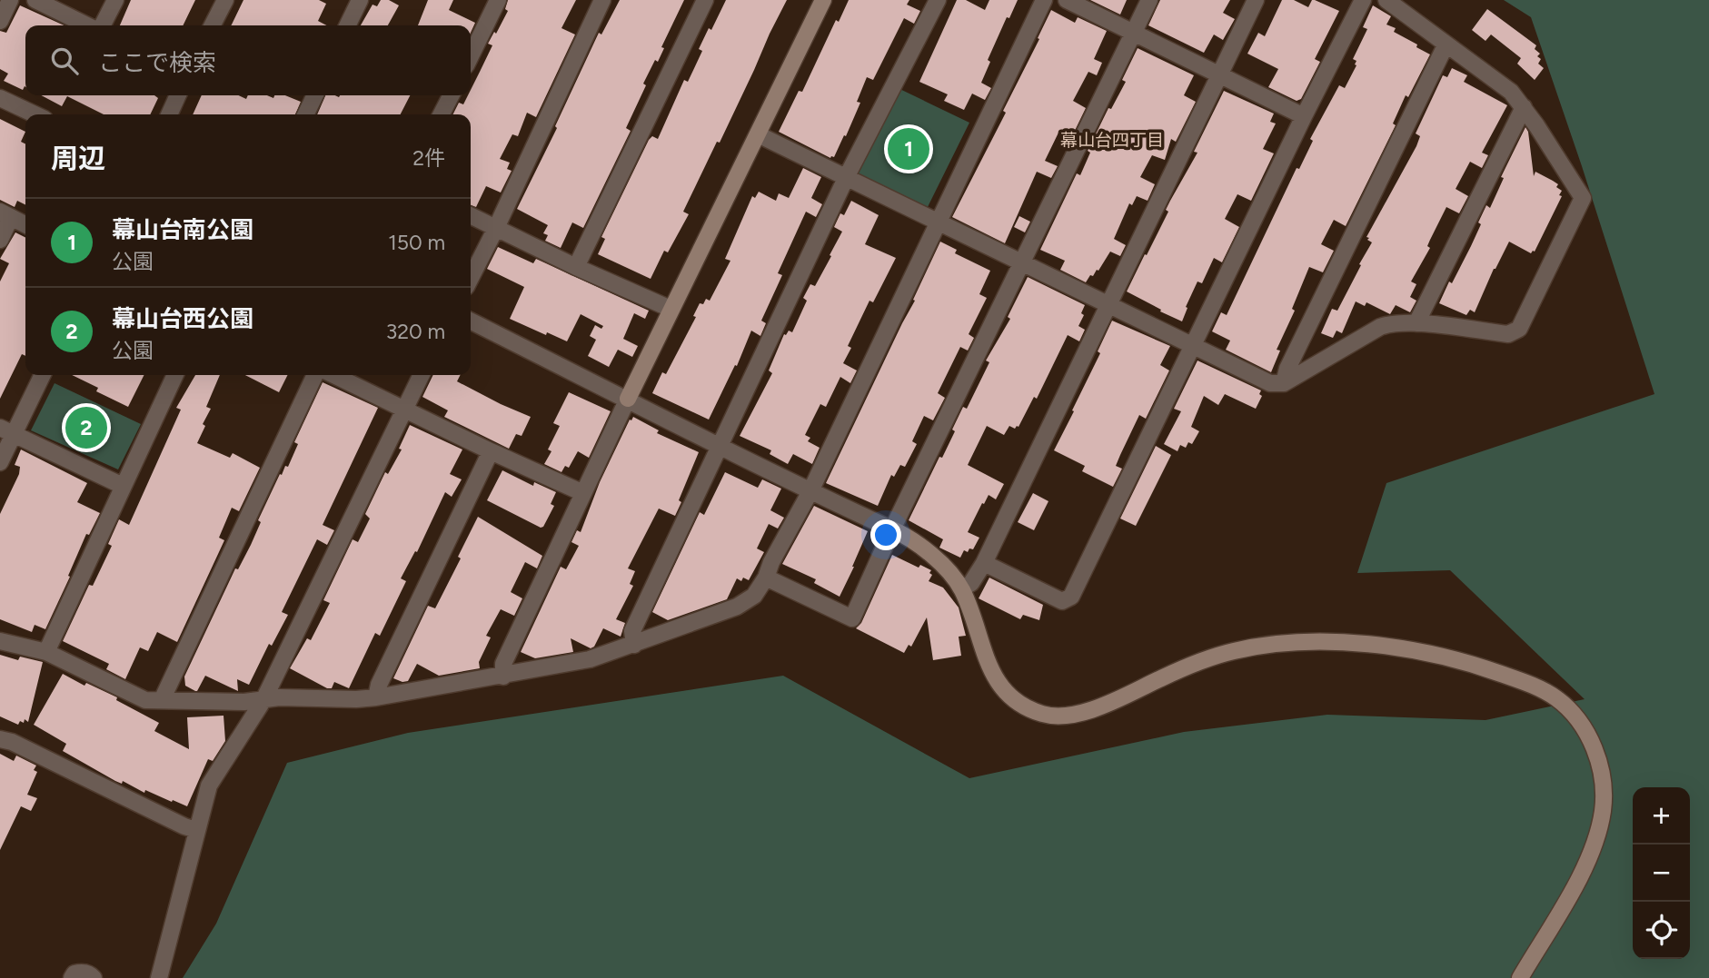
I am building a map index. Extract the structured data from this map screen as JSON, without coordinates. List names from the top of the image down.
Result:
{
  "districts": ["幕山台四丁目"],
  "page": {
    "search": "ここで検索",
    "heading": ["周辺", "2件"],
    "pins": ["1", "2"],
    "list": [
      {
        "mark": "1",
        "name": "幕山台南公園",
        "note": "公園",
        "value": "150 m"
      },
      {
        "mark": "2",
        "name": "幕山台西公園",
        "note": "公園",
        "value": "320 m"
      }
    ],
    "map_buttons": ["+", "−"]
  }
}
